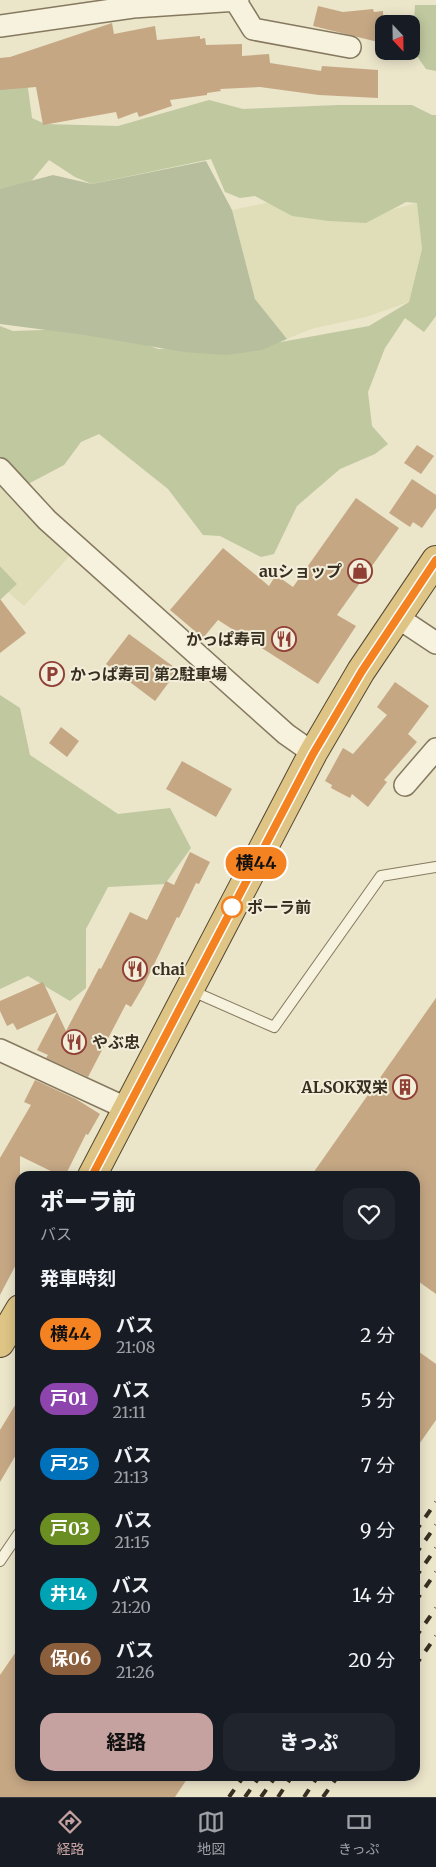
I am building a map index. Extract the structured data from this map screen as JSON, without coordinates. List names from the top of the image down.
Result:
{
  "places": {
    "shop": ["auショップ"],
    "restaurant": ["かっぱ寿司", "chai", "やぶ忠"],
    "parking": ["かっぱ寿司 第2駐車場"],
    "other": ["ポーラ前"],
    "building": ["ALSOK双栄"]
  },
  "lines": ["bus line 横44"],
  "north": "bottom",
  "page": {
    "on_map": "横44",
    "heading": [
      ["ポーラ前", "バス"],
      "発車時刻"
    ],
    "list": [
      {
        "mark": "横44",
        "name": "バス",
        "note": "21:08",
        "value": "2 分"
      },
      {
        "mark": "戸01",
        "name": "バス",
        "note": "21:11",
        "value": "5 分"
      },
      {
        "mark": "戸25",
        "name": "バス",
        "note": "21:13",
        "value": "7 分"
      },
      {
        "mark": "戸03",
        "name": "バス",
        "note": "21:15",
        "value": "9 分"
      },
      {
        "mark": "井14",
        "name": "バス",
        "note": "21:20",
        "value": "14 分"
      },
      {
        "mark": "保06",
        "name": "バス",
        "note": "21:26",
        "value": "20 分"
      }
    ],
    "buttons": ["経路", "きっぷ"],
    "tabs": ["経路", "地図", "きっぷ"]
  }
}
